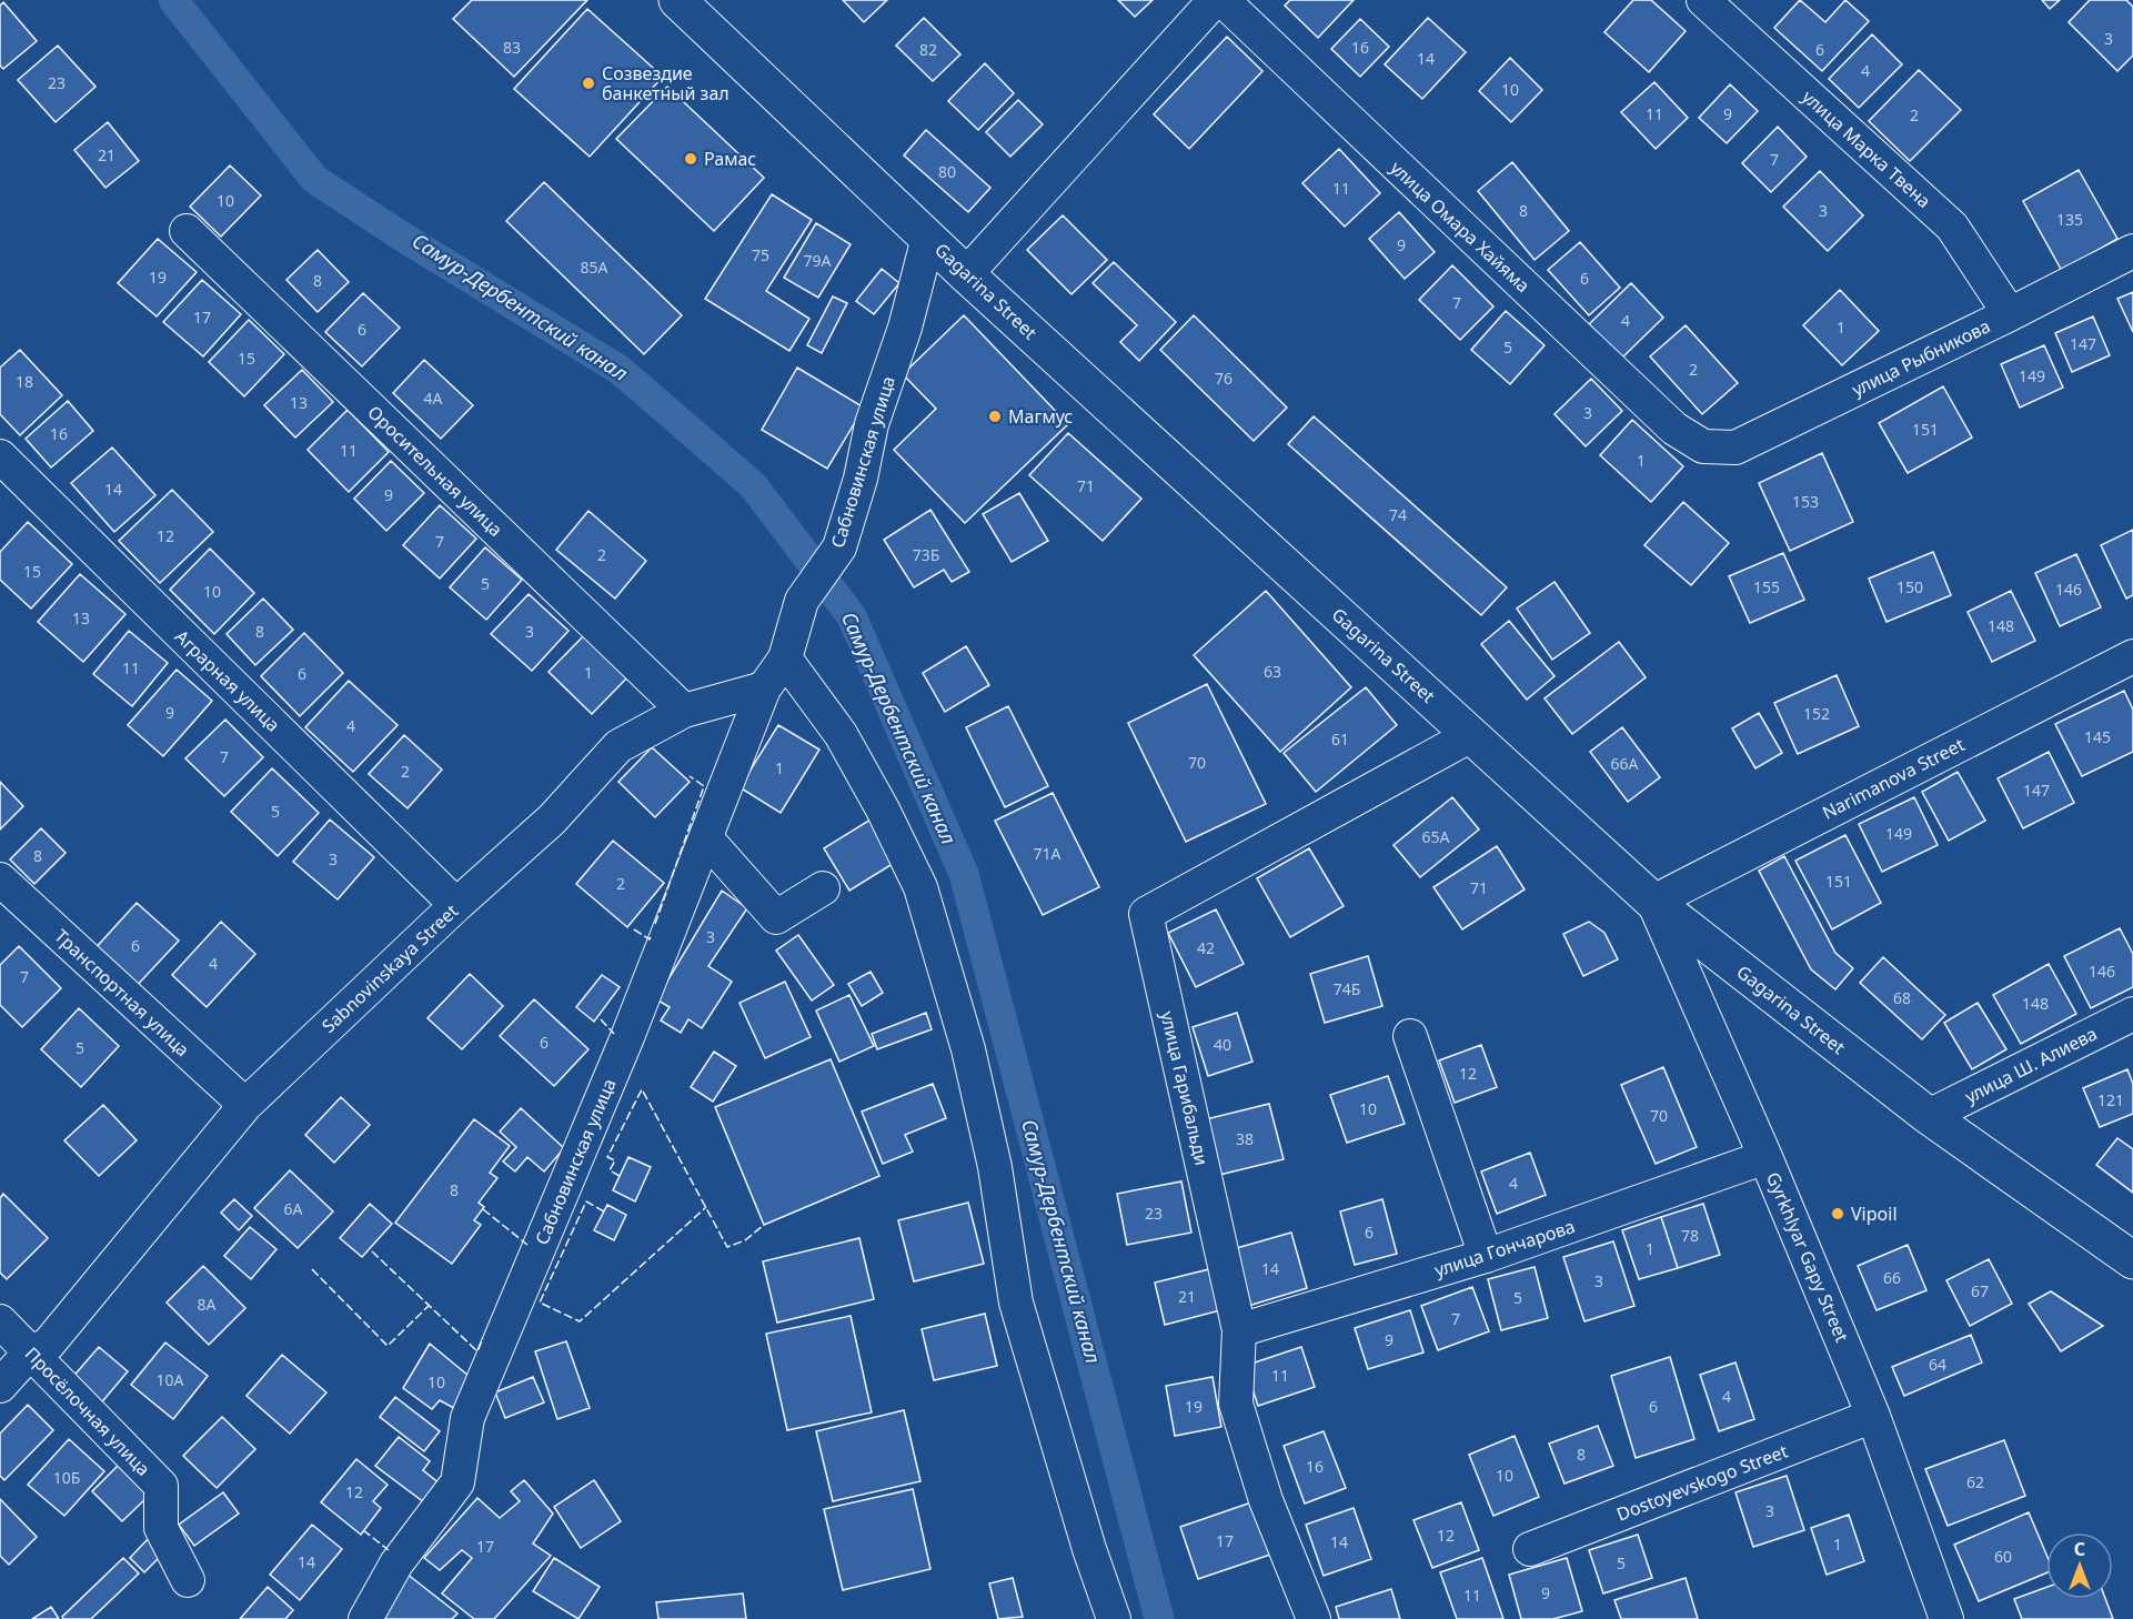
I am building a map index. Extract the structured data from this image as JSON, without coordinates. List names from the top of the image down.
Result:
{
  "streets": {
    "main road": ["Gagarina Street"],
    "street": [
      "улица Марка Твена",
      "улица Омара Хайяма",
      "улица Рыбникова",
      "Сабновинская улица",
      "Оросительная улица",
      "Аграрная улица",
      "Narimanova Street",
      "Sabnovinskaya Street",
      "Транспортная улица",
      "улица Ш. Алиева",
      "улица Гарибальди",
      "улица Гончарова",
      "Gyrkhlyar Gapy Street",
      "Просёлочная улица",
      "Dostoyevskogo Street"
    ]
  },
  "crossings": [
    ["улица Марка Твена", "улица Рыбникова"],
    ["улица Омара Хайяма", "улица Рыбникова"],
    ["Gagarina Street", "Сабновинская улица"],
    ["Gagarina Street", "Narimanova Street"],
    ["Gagarina Street", "улица Ш. Алиева"],
    ["Gagarina Street", "улица Гарибальди"],
    ["Gagarina Street", "Gyrkhlyar Gapy Street"],
    ["Сабновинская улица", "Sabnovinskaya Street"],
    ["Оросительная улица", "Sabnovinskaya Street"],
    ["Аграрная улица", "Sabnovinskaya Street"],
    ["Narimanova Street", "Gyrkhlyar Gapy Street"],
    ["Sabnovinskaya Street", "Транспортная улица"],
    ["Sabnovinskaya Street", "Просёлочная улица"],
    ["улица Гарибальди", "улица Гончарова"],
    ["улица Гончарова", "Gyrkhlyar Gapy Street"],
    ["Gyrkhlyar Gapy Street", "Dostoyevskogo Street"]
  ],
  "water": ["Самур-Дербентский канал"],
  "places": [
    "Созвездие банкетный зал",
    "Рамас",
    "Магмус",
    "Vipoil"
  ],
  "house_numbers": [
    "3",
    "83",
    "16",
    "82",
    "6",
    "14",
    "4",
    "23",
    "10",
    "11",
    "9",
    "2",
    "21",
    "7",
    "80",
    "11",
    "10",
    "8",
    "3",
    "135",
    "9",
    "75",
    "79А",
    "85А",
    "19",
    "6",
    "8",
    "7",
    "17",
    "4",
    "1",
    "6",
    "147",
    "5",
    "15",
    "2",
    "149",
    "76",
    "18",
    "4А",
    "13",
    "3",
    "151",
    "16",
    "11",
    "1",
    "71",
    "14",
    "9",
    "153",
    "74",
    "12",
    "7",
    "2",
    "73Б",
    "15",
    "5",
    "155",
    "150",
    "146",
    "10",
    "13",
    "148",
    "8",
    "3",
    "11",
    "63",
    "1",
    "6",
    "9",
    "152",
    "4",
    "145",
    "61",
    "7",
    "70",
    "66А",
    "1",
    "2",
    "147",
    "5",
    "149",
    "65А",
    "71А",
    "8",
    "3",
    "151",
    "2",
    "71",
    "3",
    "6",
    "42",
    "4",
    "146",
    "7",
    "74Б",
    "68",
    "148",
    "6",
    "40",
    "5",
    "12",
    "121",
    "10",
    "70",
    "38",
    "4",
    "8",
    "6А",
    "23",
    "6",
    "78",
    "1",
    "14",
    "66",
    "3",
    "67",
    "21",
    "5",
    "8А",
    "7",
    "9",
    "64",
    "11",
    "10А",
    "10",
    "4",
    "19",
    "6",
    "8",
    "16",
    "10",
    "10Б",
    "62",
    "12",
    "3",
    "12",
    "17",
    "14",
    "1",
    "17",
    "60",
    "14",
    "5",
    "9",
    "11"
  ],
  "north": "top"
}
